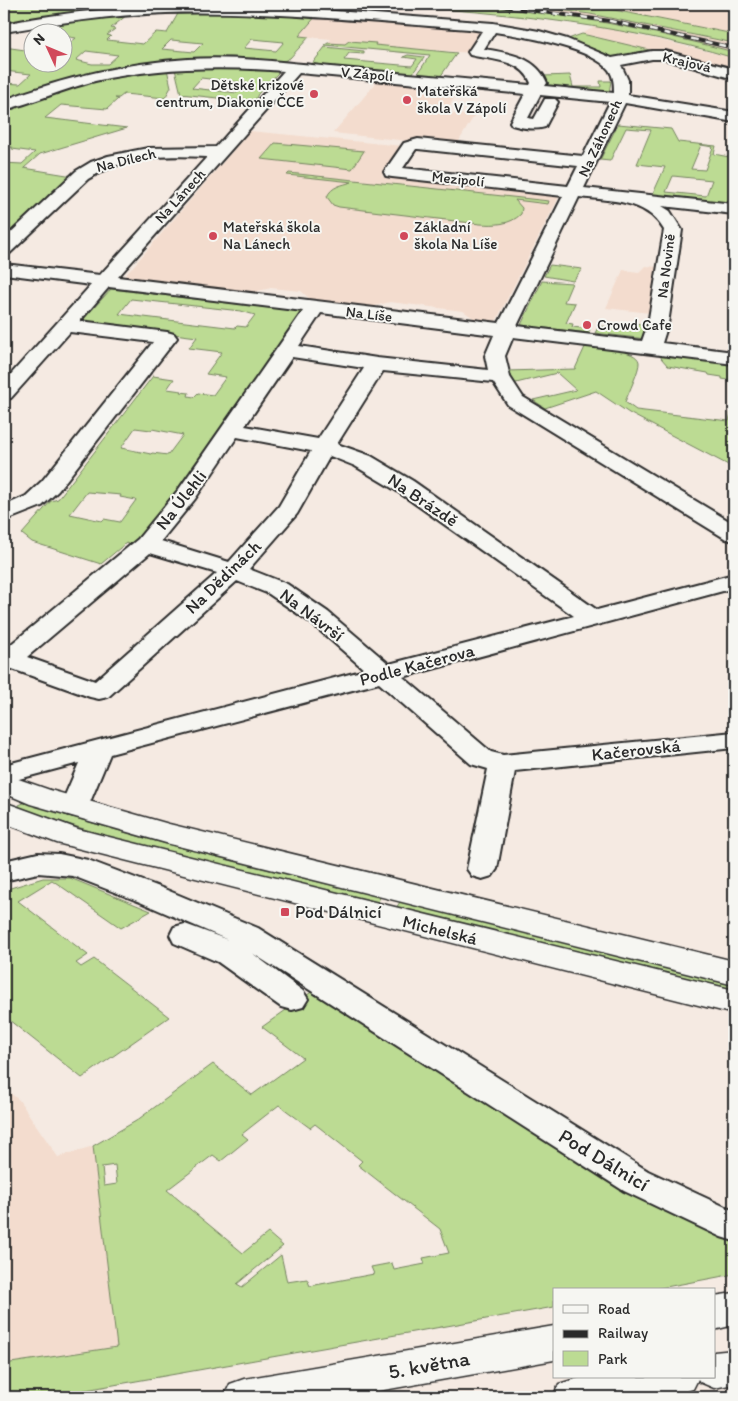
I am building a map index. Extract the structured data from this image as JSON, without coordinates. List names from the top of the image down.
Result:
{
  "streets": {
    "main road": ["Michelská", "5. května"],
    "street": [
      "Krajová",
      "V Zápolí",
      "Na Záhonech",
      "Na Dílech",
      "Mezipolí",
      "Na Lánech",
      "Na Novině",
      "Na Líše",
      "Na Úlehli",
      "Na Brázdě",
      "Na Dědinách",
      "Na Návrší",
      "Podle Kačerova",
      "Kačerovská",
      "Pod Dálnicí"
    ]
  },
  "crossings": [
    ["Krajová", "Na Záhonech"],
    ["V Zápolí", "Na Záhonech"],
    ["V Zápolí", "Na Lánech"],
    ["Na Záhonech", "Mezipolí"],
    ["Na Záhonech", "Na Líše"],
    ["Na Dílech", "Na Lánech"],
    ["Mezipolí", "Na Novině"],
    ["Na Lánech", "Na Líše"],
    ["Na Novině", "Na Líše"],
    ["Na Líše", "Na Úlehli"],
    ["Na Úlehli", "Na Brázdě"],
    ["Na Úlehli", "Na Dědinách"],
    ["Na Úlehli", "Na Návrší"],
    ["Na Brázdě", "Na Dědinách"],
    ["Na Brázdě", "Podle Kačerova"],
    ["Na Dědinách", "Na Návrší"],
    ["Na Návrší", "Podle Kačerova"],
    ["Na Návrší", "Kačerovská"]
  ],
  "places": {
    "other": [
      "Dětské krizové centrum, Diakonie ČCE",
      "Mateřská škola V Zápolí",
      "Mateřská škola Na Lánech",
      "Základní škola Na Líše",
      "Crowd Cafe"
    ],
    "transit": ["Pod Dálnicí"]
  },
  "legend": ["Road", "Railway", "Park"],
  "north": "top left"
}
